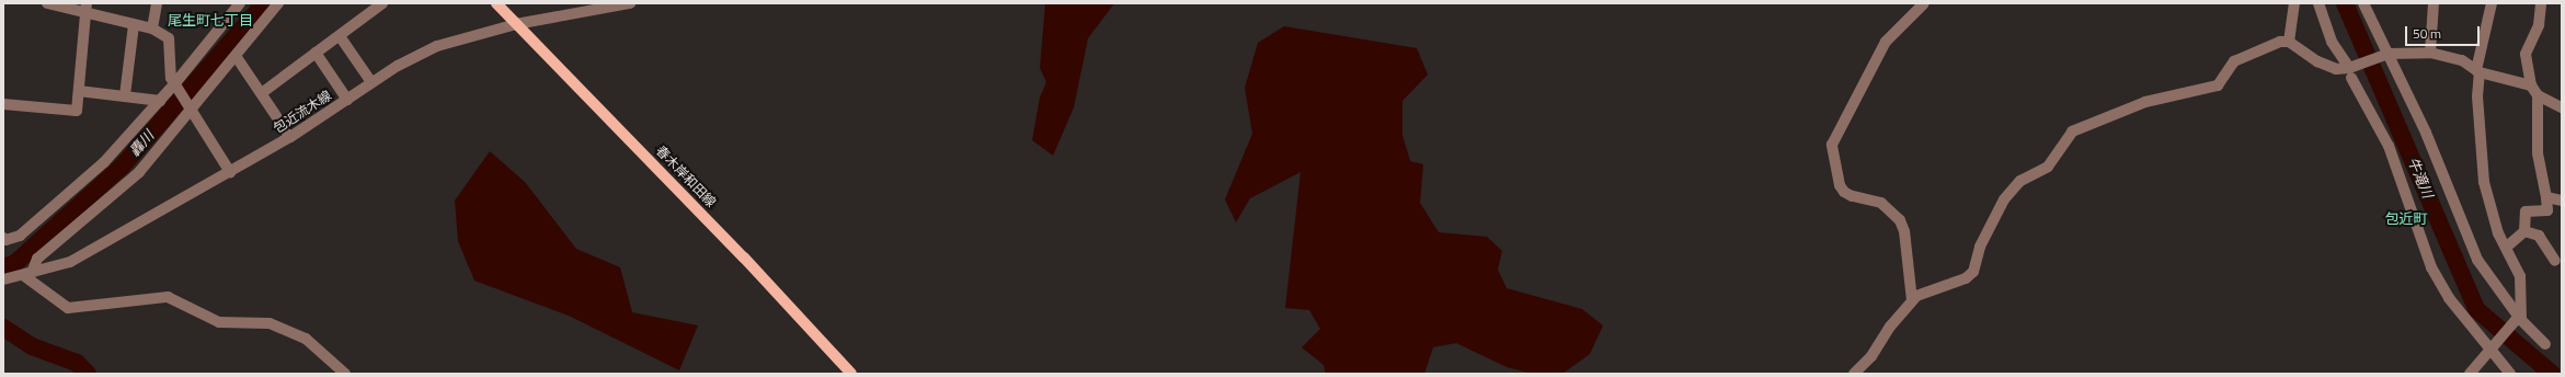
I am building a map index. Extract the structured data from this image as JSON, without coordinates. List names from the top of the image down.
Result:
{
  "streets": {
    "main road": ["春木岸和田線"],
    "street": ["包近流木線"]
  },
  "crossings": [
    ["包近流木線", "春木岸和田線"]
  ],
  "districts": ["尾生町七丁目", "包近町"],
  "water": ["轟川", "牛滝川"],
  "scale_bar": "50 m"
}
